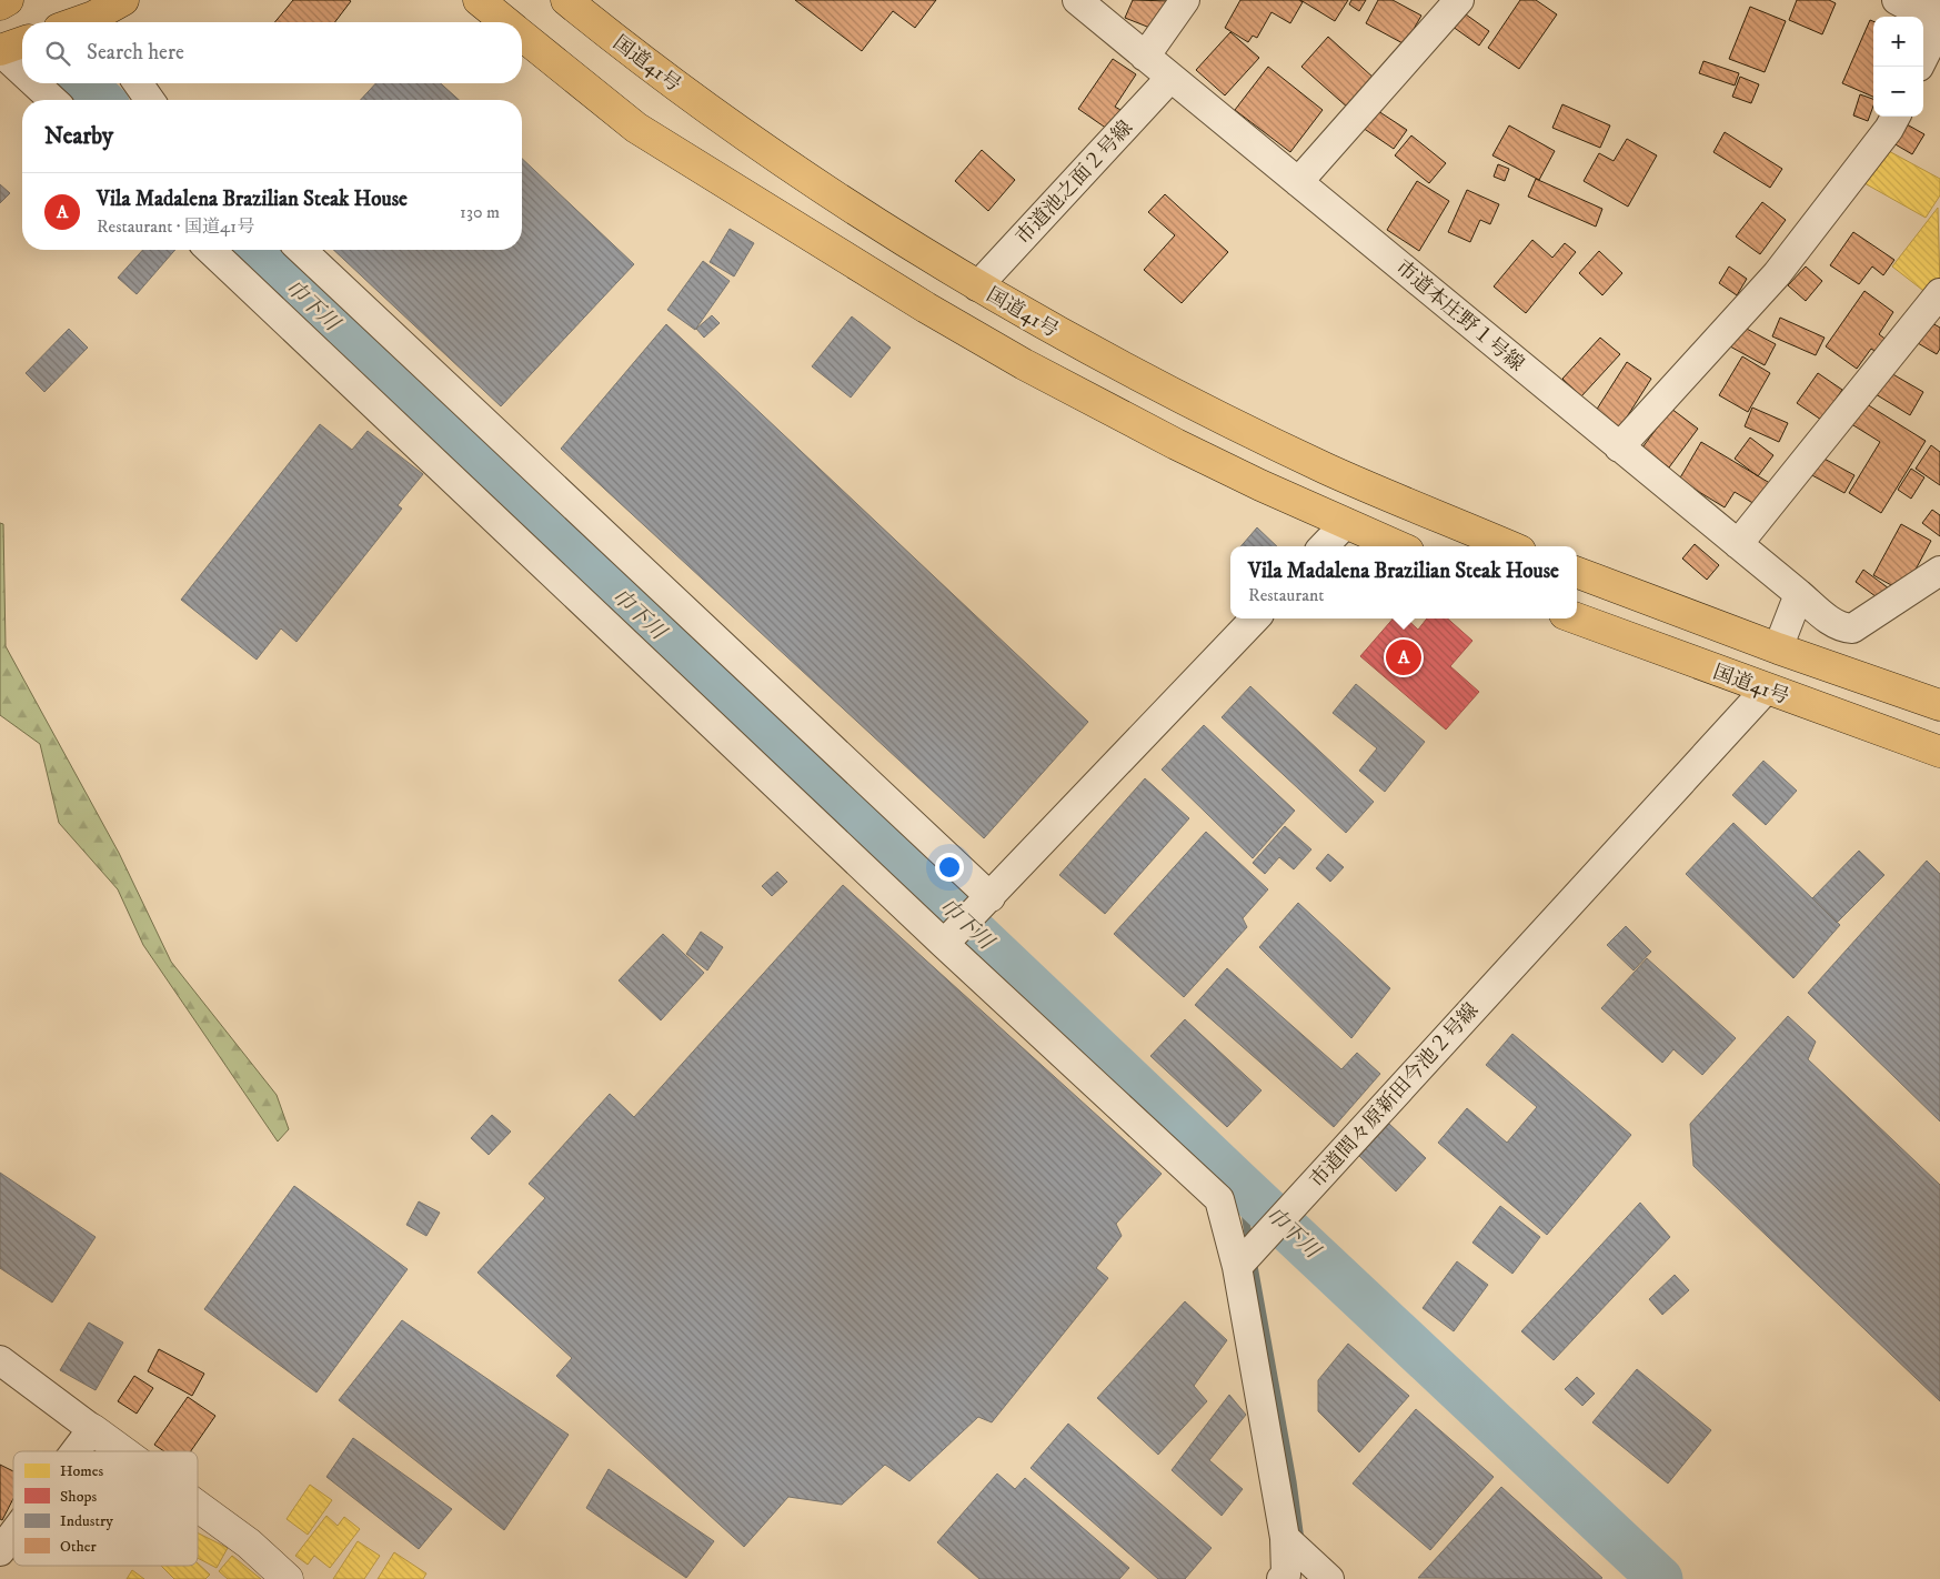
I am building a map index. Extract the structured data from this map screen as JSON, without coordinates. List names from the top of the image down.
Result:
{
  "streets": {
    "highway": ["国道41号"],
    "street": ["市道池之面２号線", "市道本庄野１号線", "市道間々原新田今池２号線"]
  },
  "crossings": [
    ["国道41号", "市道池之面２号線"],
    ["国道41号", "市道間々原新田今池２号線"],
    ["市道池之面２号線", "市道本庄野１号線"]
  ],
  "water": ["巾下川"],
  "legend": [
    "Homes",
    "Shops",
    "Industry",
    "Other"
  ],
  "page": {
    "map_buttons": ["+", "−"],
    "search": "Search here",
    "heading": "Nearby",
    "list": [
      {
        "mark": "A",
        "name": "Vila Madalena Brazilian Steak House",
        "note": "Restaurant · 国道41号",
        "value": "130 m"
      }
    ],
    "popup": ["Vila Madalena Brazilian Steak House", "Restaurant"],
    "pins": "A"
  }
}
